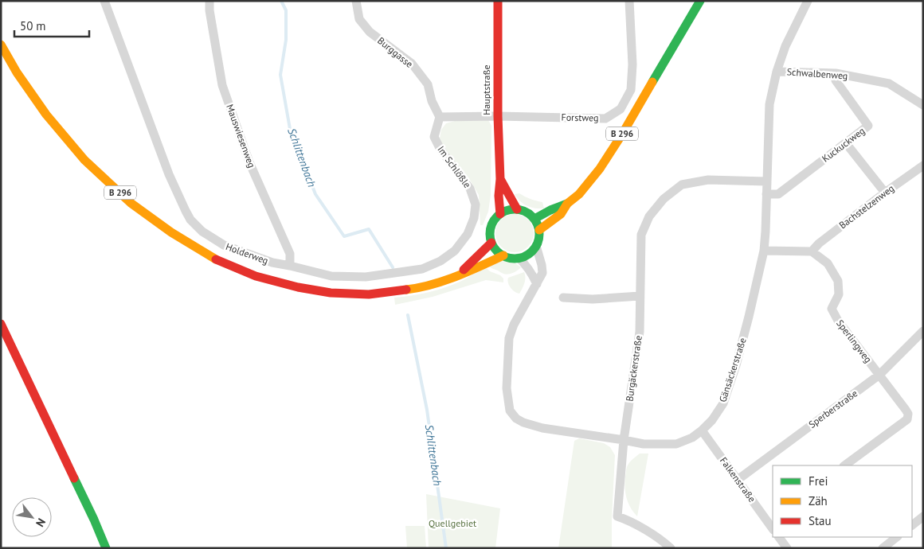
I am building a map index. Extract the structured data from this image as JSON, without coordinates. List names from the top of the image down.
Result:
{
  "streets": {
    "main road": ["Hauptstraße", "B 296"],
    "street": [
      "Burggasse",
      "Schwalbenweg",
      "Forstweg",
      "Mauswiesenweg",
      "Kuckuckweg",
      "Im Schlößle",
      "Bachstelzenweg",
      "Holderweg",
      "Sperlingweg",
      "Burgäckerstraße",
      "Gänsäckerstraße",
      "Sperberstraße",
      "Falkenstraße"
    ]
  },
  "crossings": [
    ["Burggasse", "Im Schlößle"],
    ["Schwalbenweg", "Kuckuckweg"],
    ["Schwalbenweg", "Gänsäckerstraße"],
    ["Hauptstraße", "Forstweg"],
    ["Hauptstraße", "B 296"],
    ["Hauptstraße", "Gänsäckerstraße"],
    ["B 296", "Gänsäckerstraße"],
    ["Mauswiesenweg", "Holderweg"],
    ["Kuckuckweg", "Gänsäckerstraße"],
    ["Im Schlößle", "Holderweg"],
    ["Bachstelzenweg", "Sperlingweg"],
    ["Sperlingweg", "Sperberstraße"],
    ["Burgäckerstraße", "Gänsäckerstraße"],
    ["Gänsäckerstraße", "Falkenstraße"],
    ["Sperberstraße", "Falkenstraße"]
  ],
  "water": ["Schlittenbach"],
  "parks": ["Quellgebiet"],
  "legend": ["Frei", "Zäh", "Stau"],
  "scale_bar": "50 m",
  "north": "bottom right"
}
